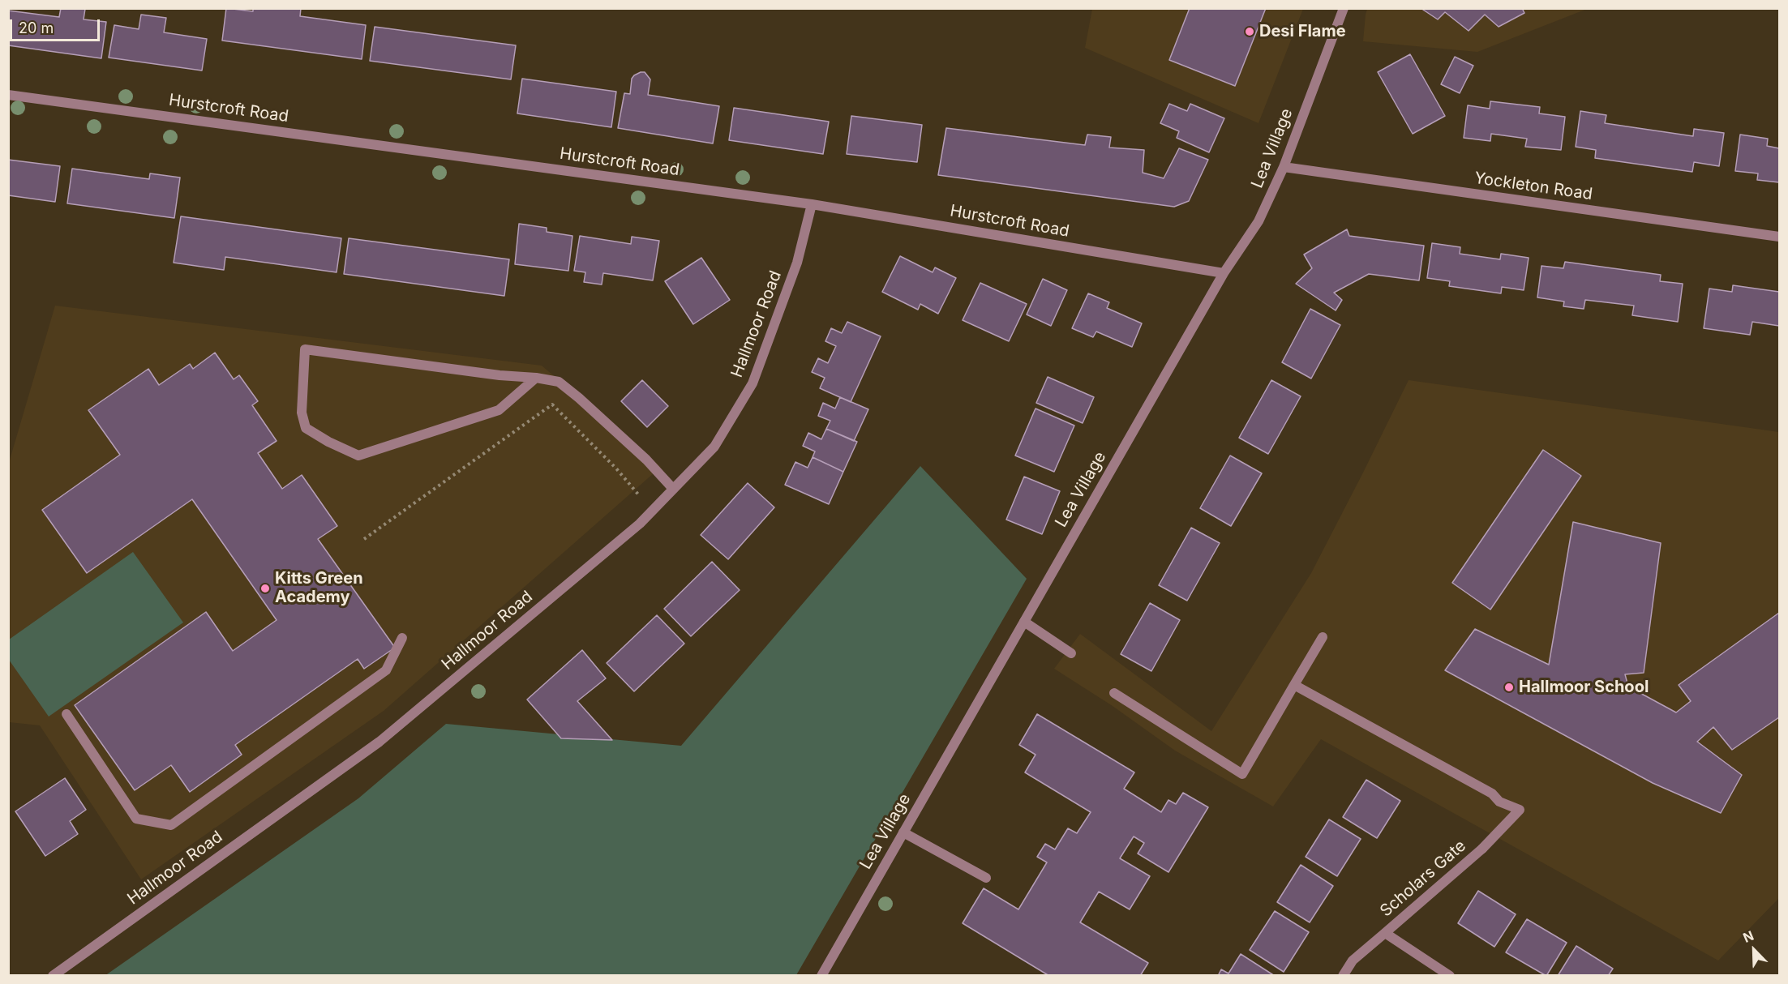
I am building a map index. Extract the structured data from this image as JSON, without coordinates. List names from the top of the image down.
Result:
{
  "streets": {
    "street": [
      "Hurstcroft Road",
      "Lea Village",
      "Yockleton Road",
      "Hallmoor Road",
      "Scholars Gate"
    ]
  },
  "crossings": [
    ["Hurstcroft Road", "Lea Village"],
    ["Hurstcroft Road", "Hallmoor Road"],
    ["Lea Village", "Yockleton Road"]
  ],
  "places": ["Desi Flame", "Kitts Green Academy", "Hallmoor School"],
  "scale_bar": "20 m",
  "north": "top left"
}
